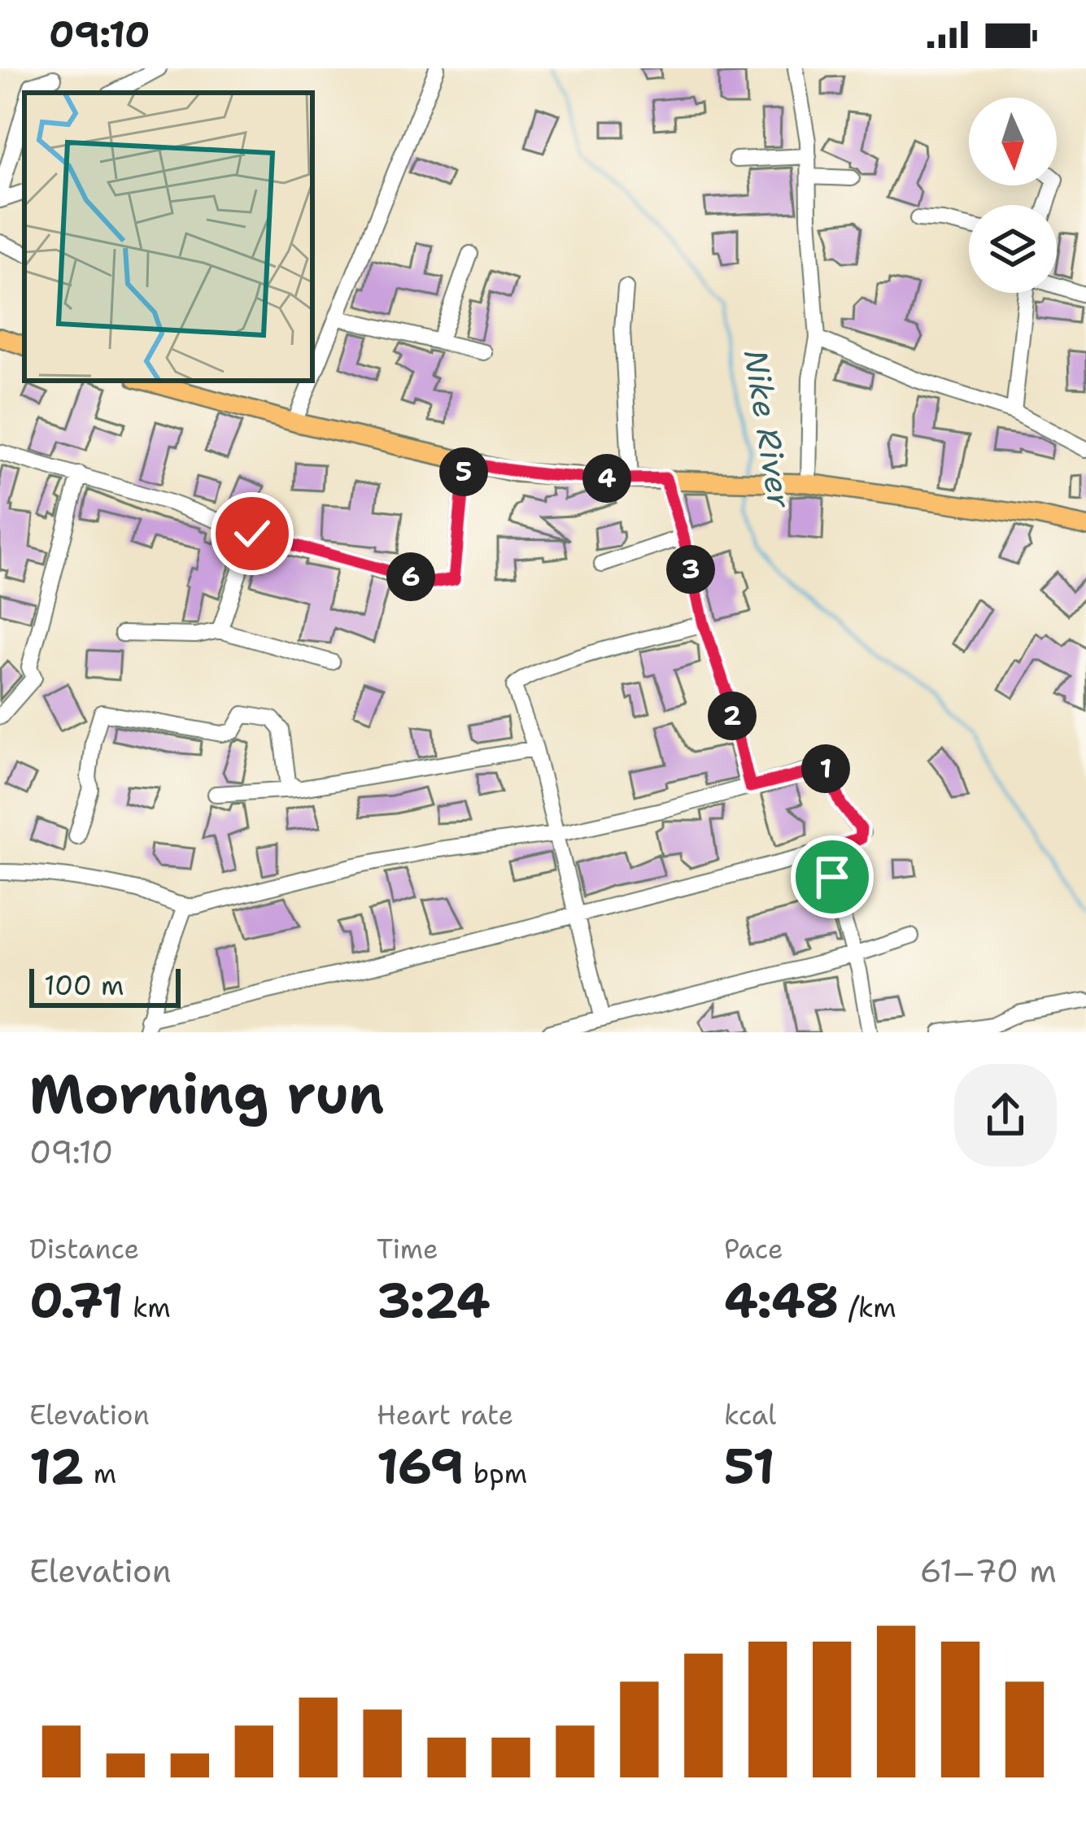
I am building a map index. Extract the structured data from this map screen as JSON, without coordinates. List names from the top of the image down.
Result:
{
  "water": ["Nike River"],
  "scale_bar": "100 m",
  "north": "bottom",
  "page": {
    "status": "09:10",
    "pins": [
      "5",
      "4",
      "3",
      "6",
      "2",
      "1"
    ],
    "scale": "100 m",
    "heading": ["Morning run", "09:10"],
    "stats": [
      ["Distance", "0.71 km"],
      ["Time", "3:24"],
      ["Pace", "4:48 /km"],
      ["Elevation", "12 m"],
      ["Heart rate", "169 bpm"],
      ["kcal", "51"]
    ],
    "chart": ["Elevation", "61–70 m"]
  }
}
